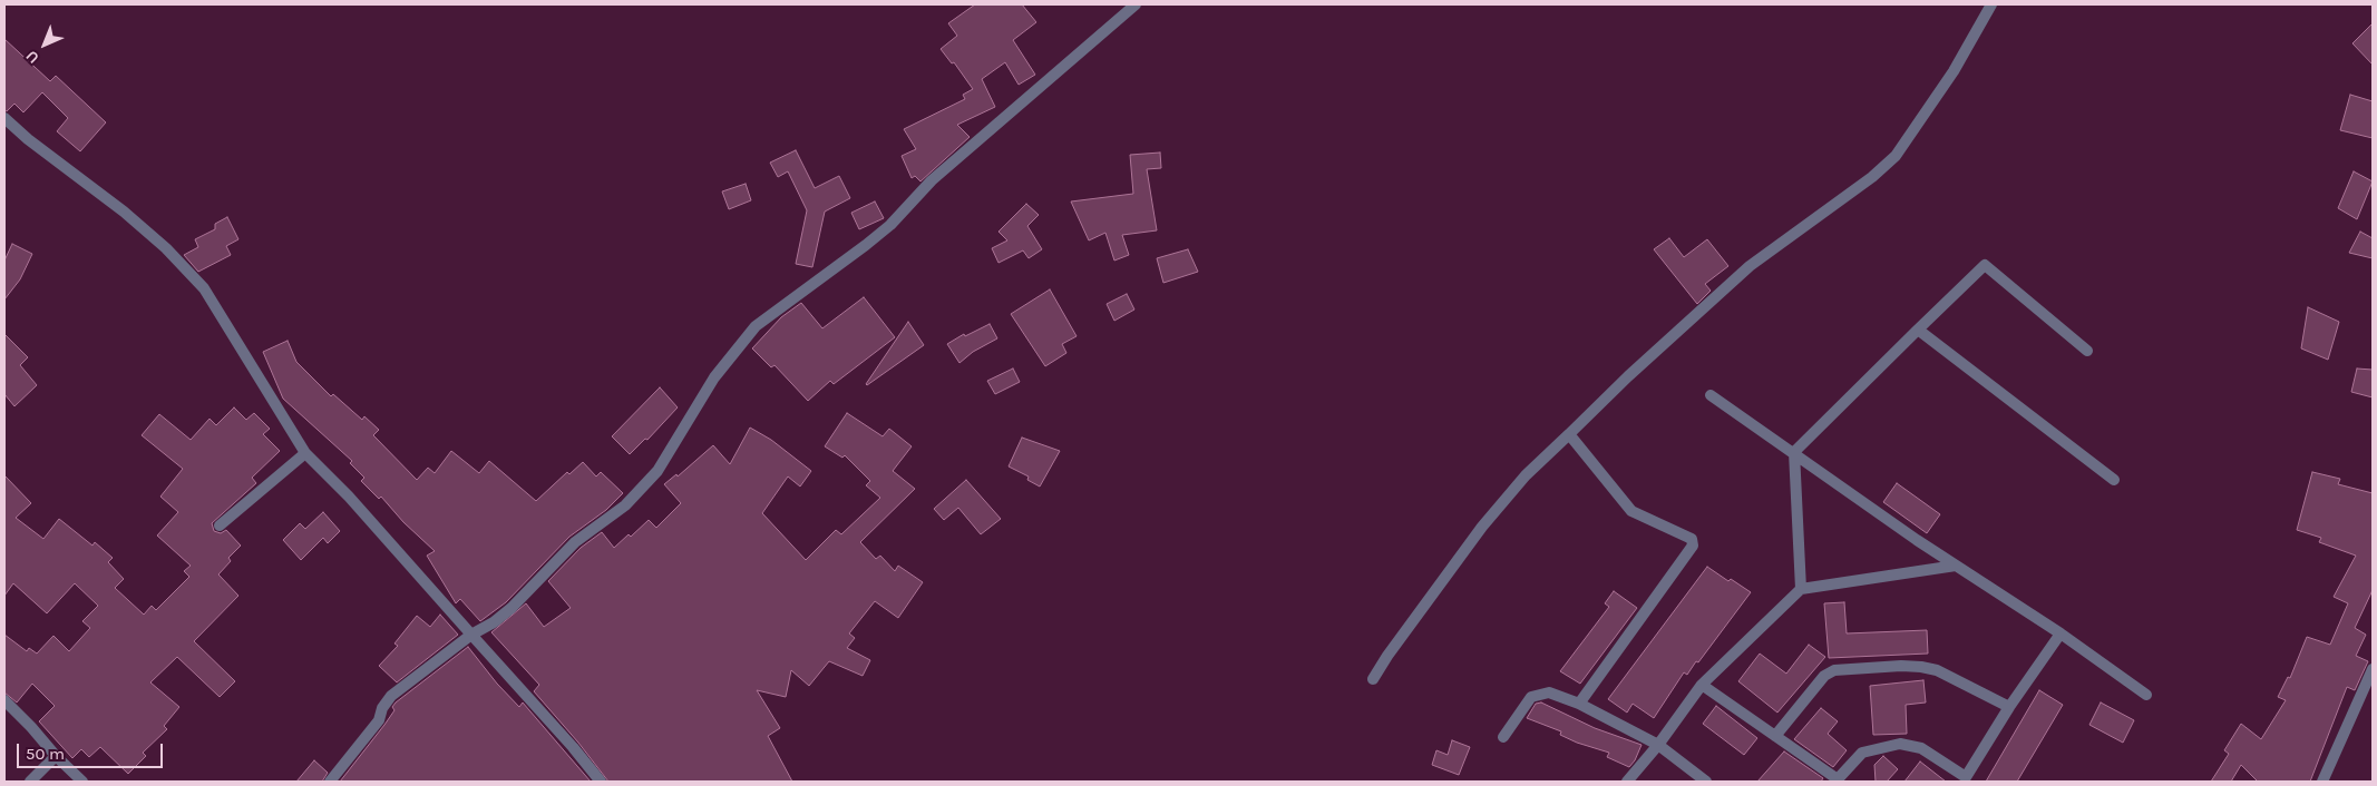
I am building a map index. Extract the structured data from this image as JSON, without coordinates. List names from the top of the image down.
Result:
{
  "scale_bar": "50 m",
  "north": "bottom left"
}
